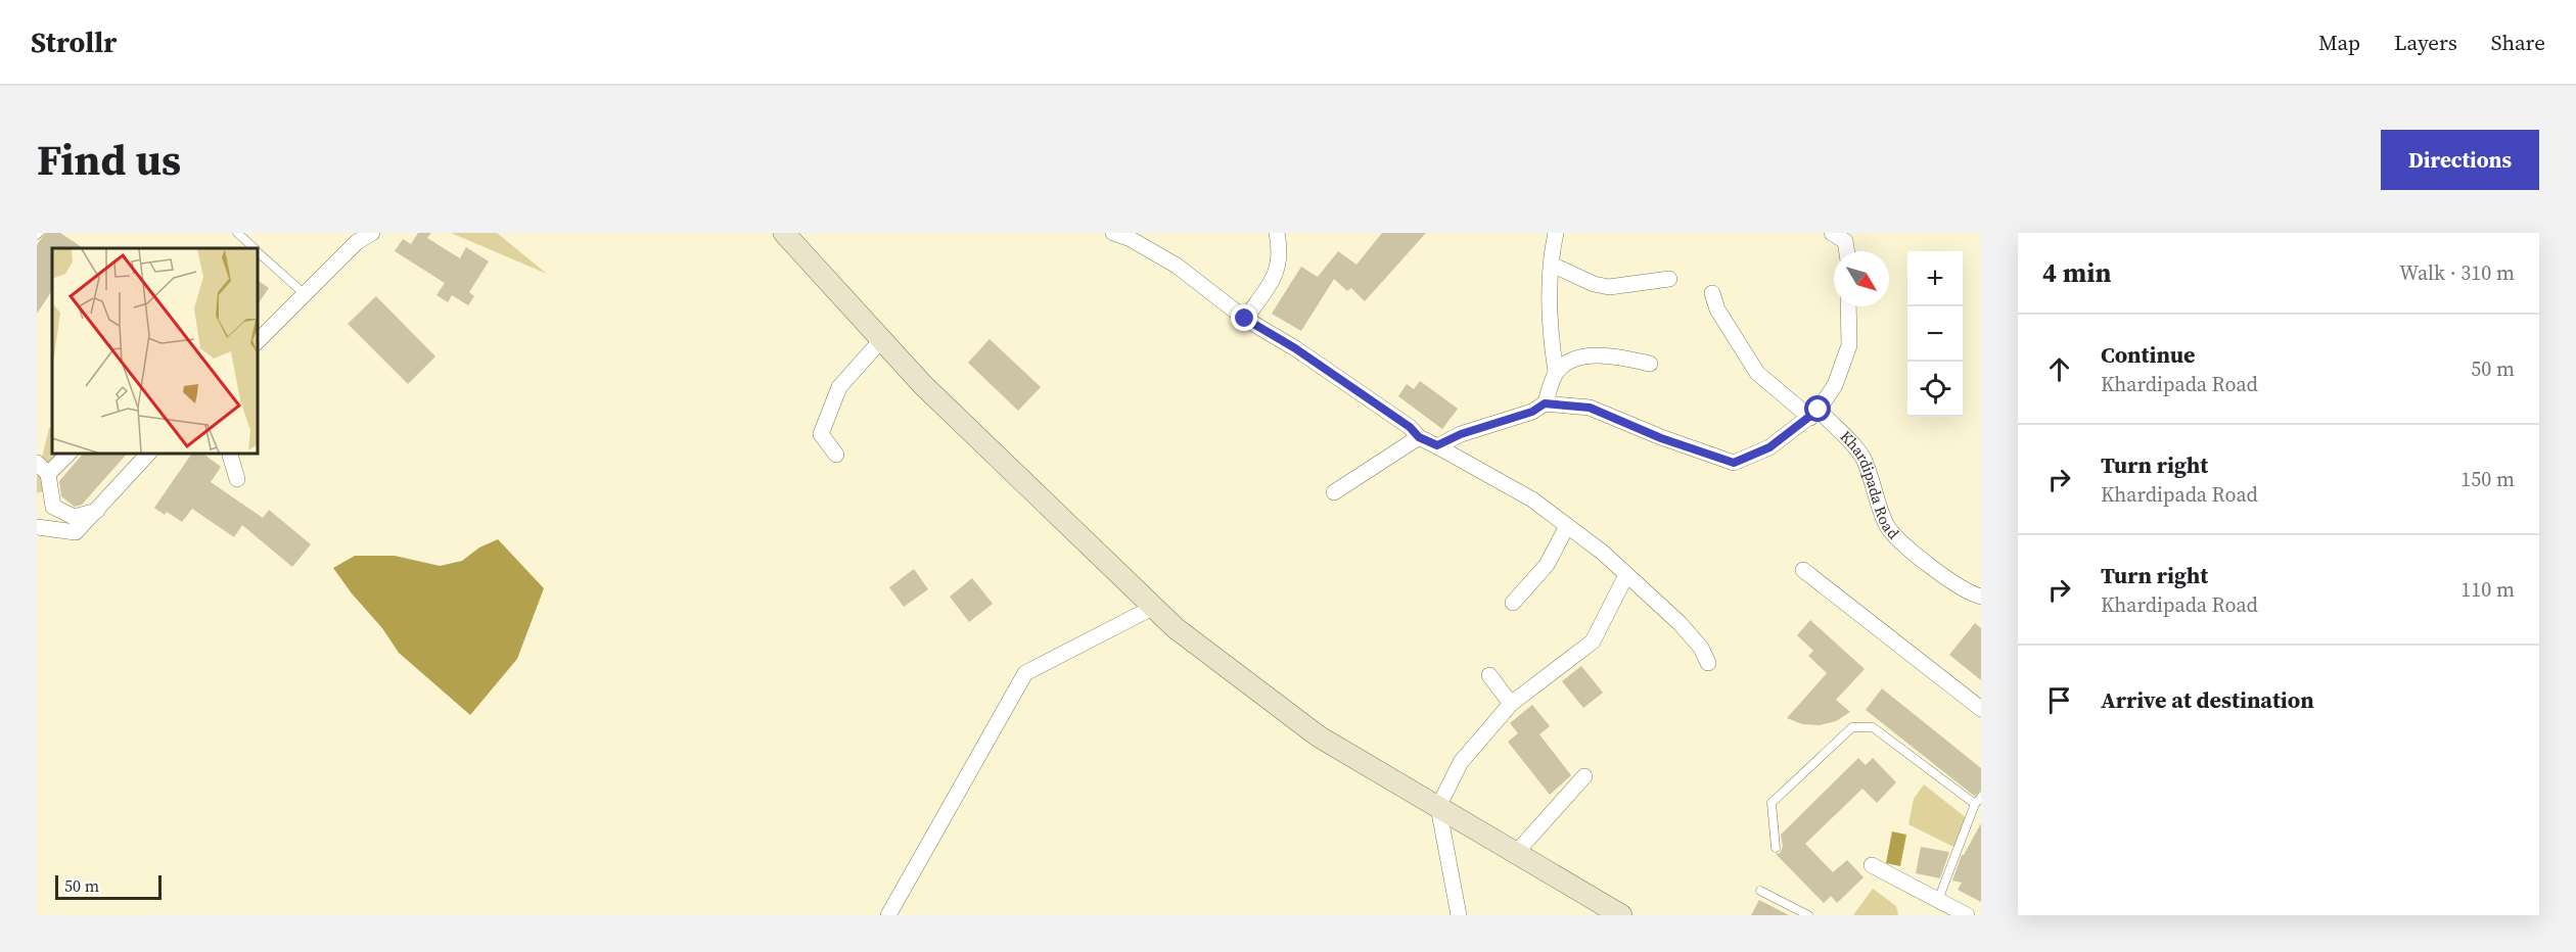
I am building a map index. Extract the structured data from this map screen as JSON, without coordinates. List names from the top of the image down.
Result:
{
  "streets": {
    "street": ["Khardipada Road"]
  },
  "scale_bar": "50 m",
  "north": "bottom right",
  "page": {
    "header": "Strollr",
    "nav": ["Map", "Layers", "Share"],
    "title": "Find us",
    "buttons": "Directions",
    "heading": ["4 min", "Walk · 310 m"],
    "map_buttons": ["+", "−"],
    "list": [
      ["Continue", "Khardipada Road", "50 m"],
      ["Turn right", "Khardipada Road", "150 m"],
      ["Turn right", "Khardipada Road", "110 m"],
      "Arrive at destination"
    ],
    "scale": "50 m"
  }
}
